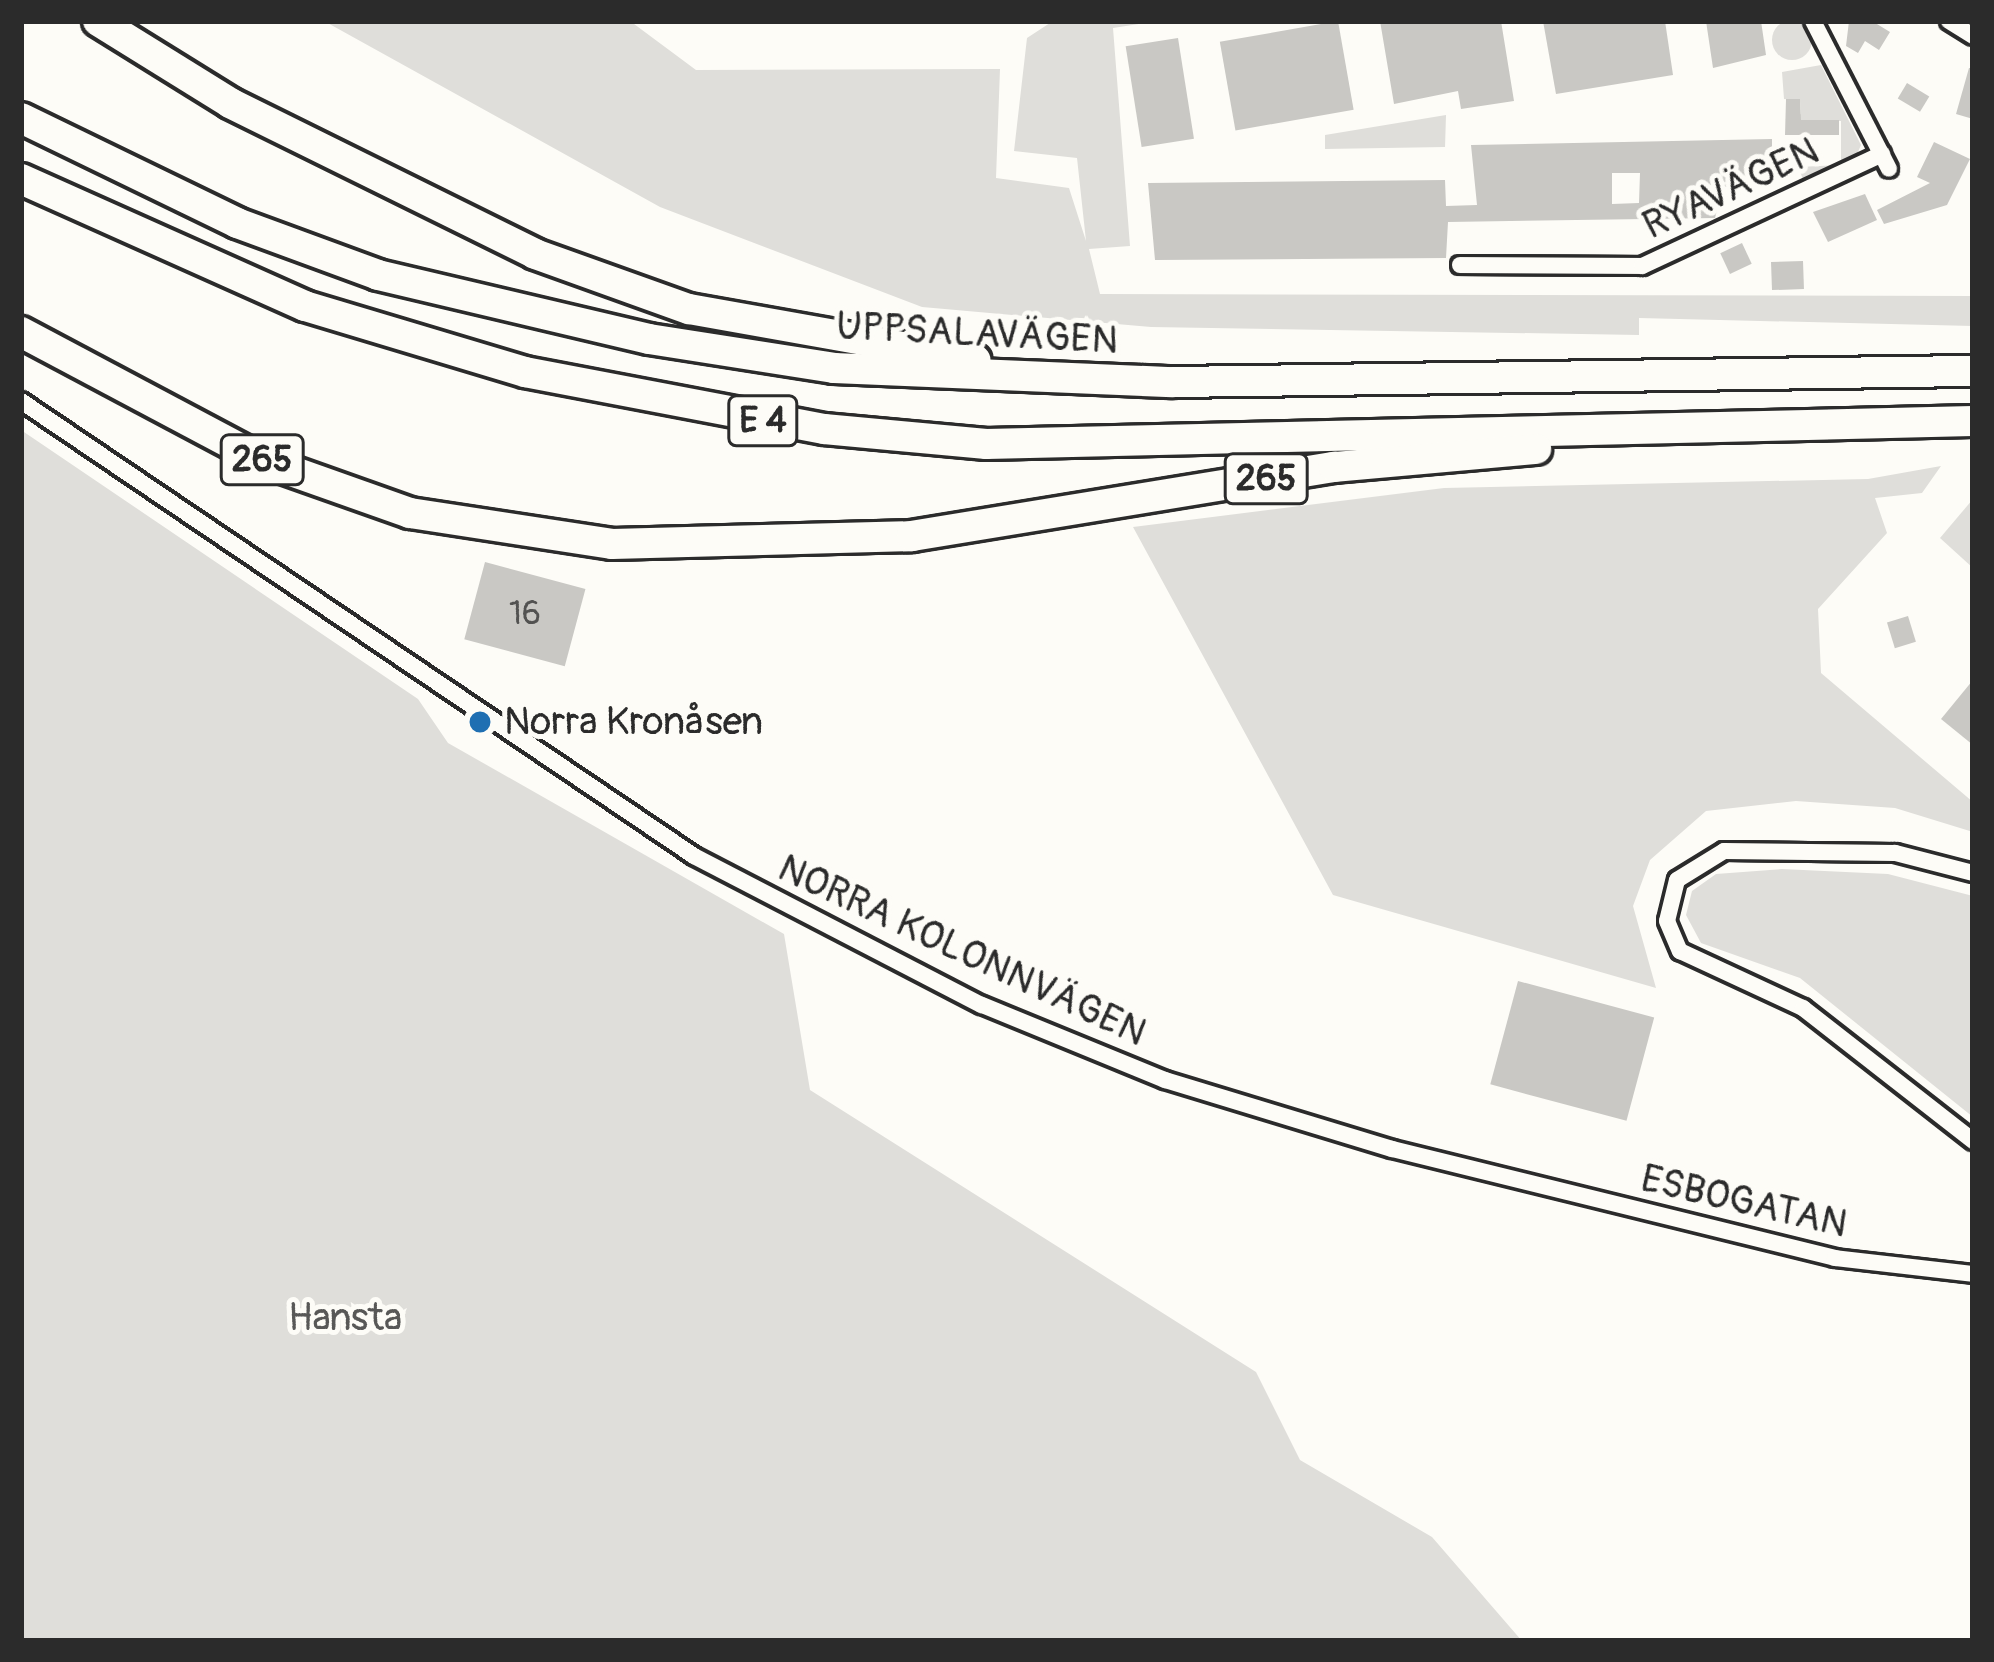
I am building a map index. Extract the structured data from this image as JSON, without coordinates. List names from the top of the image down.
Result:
{
  "streets": {
    "highway": ["UPPSALAVÄGEN", "E 4", "265"],
    "street": ["RYAVÄGEN", "NORRA KOLONNVÄGEN", "ESBOGATAN"]
  },
  "crossings": [
    ["E 4", "265"],
    ["NORRA KOLONNVÄGEN", "ESBOGATAN"]
  ],
  "parks": ["Hansta"],
  "places": ["Norra Kronåsen"],
  "house_numbers": ["16"]
}
